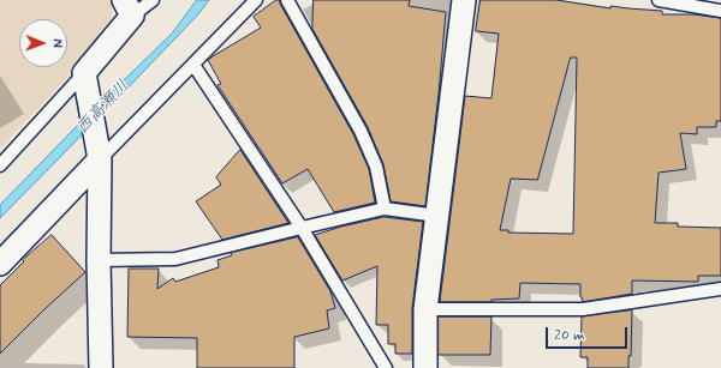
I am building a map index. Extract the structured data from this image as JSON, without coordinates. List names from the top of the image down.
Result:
{
  "water": ["西高瀬川"],
  "scale_bar": "20 m",
  "north": "right"
}
